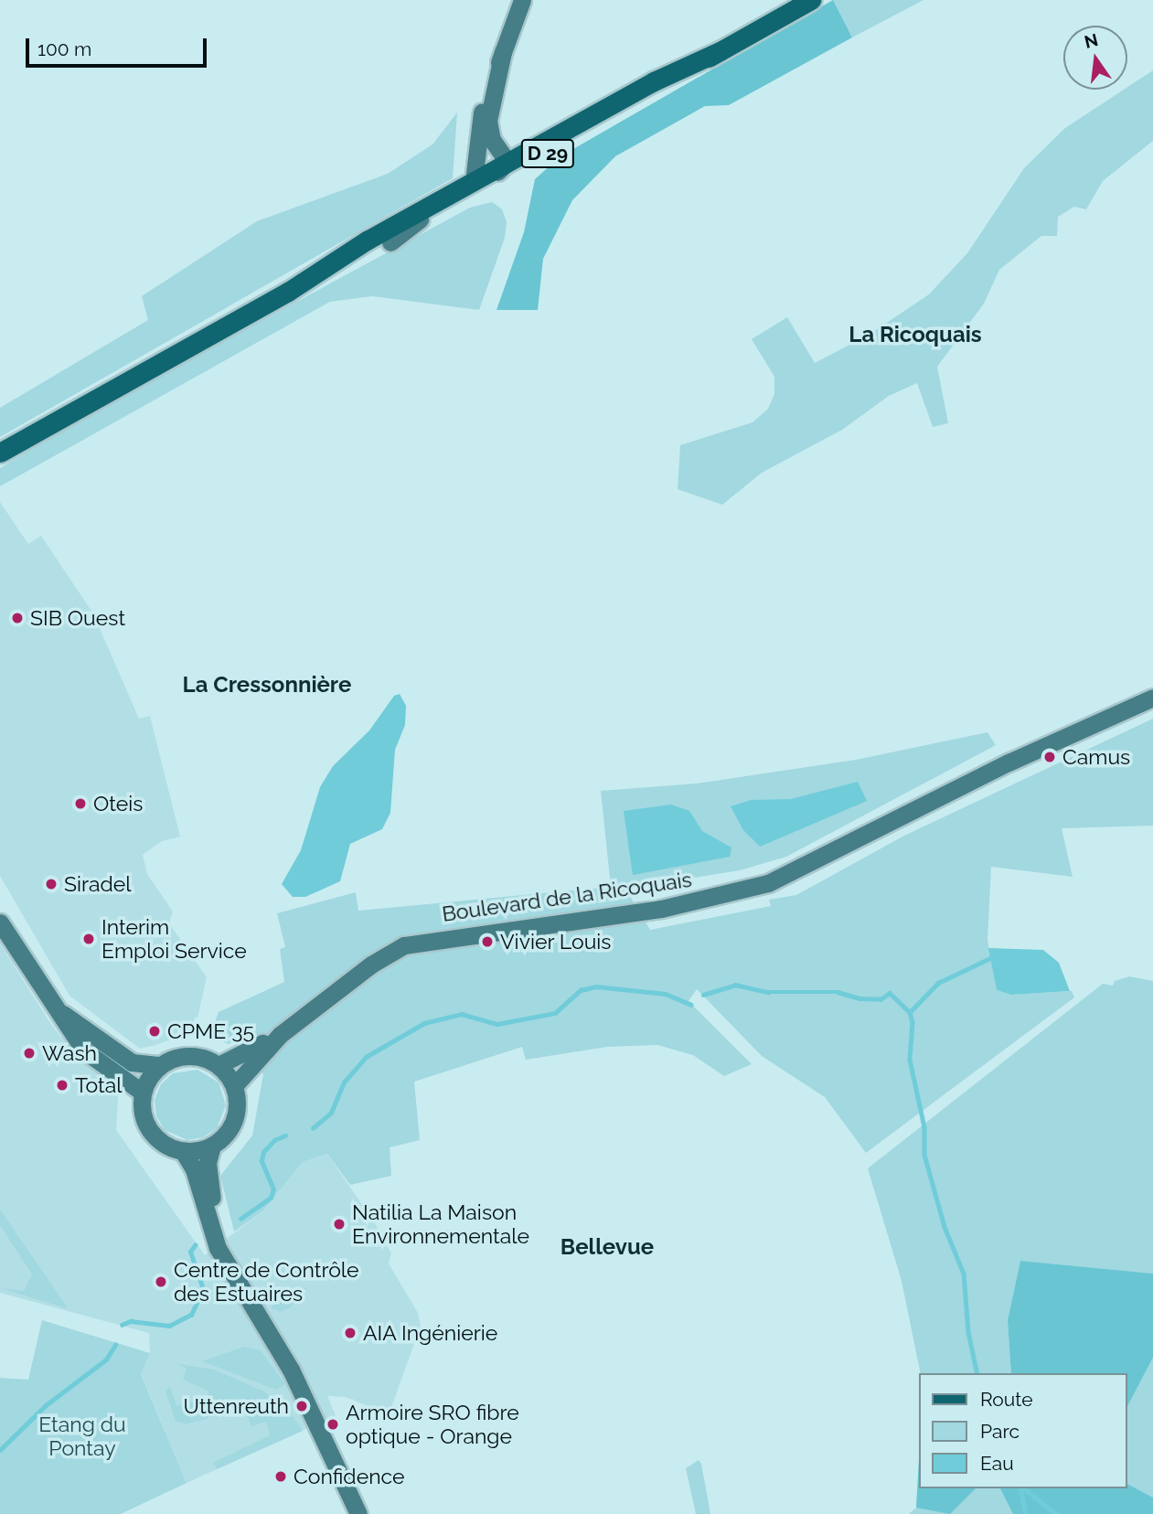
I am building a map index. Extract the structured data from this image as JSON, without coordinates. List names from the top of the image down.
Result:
{
  "streets": {
    "main road": ["D 29"],
    "street": ["Boulevard de la Ricoquais"]
  },
  "districts": ["La Ricoquais", "La Cressonnière", "Bellevue"],
  "parks": ["Etang du Pontay"],
  "places": [
    "SIB Ouest",
    "Camus",
    "Oteis",
    "Siradel",
    "Interim Emploi Service",
    "Vivier Louis",
    "CPME 35",
    "Wash",
    "Total",
    "Natilia La Maison Environnementale",
    "Centre de Contrôle des Estuaires",
    "AIA Ingénierie",
    "Uttenreuth",
    "Armoire SRO fibre optique - Orange",
    "Confidence"
  ],
  "legend": ["Route", "Parc", "Eau"],
  "scale_bar": "100 m",
  "north": "top"
}
